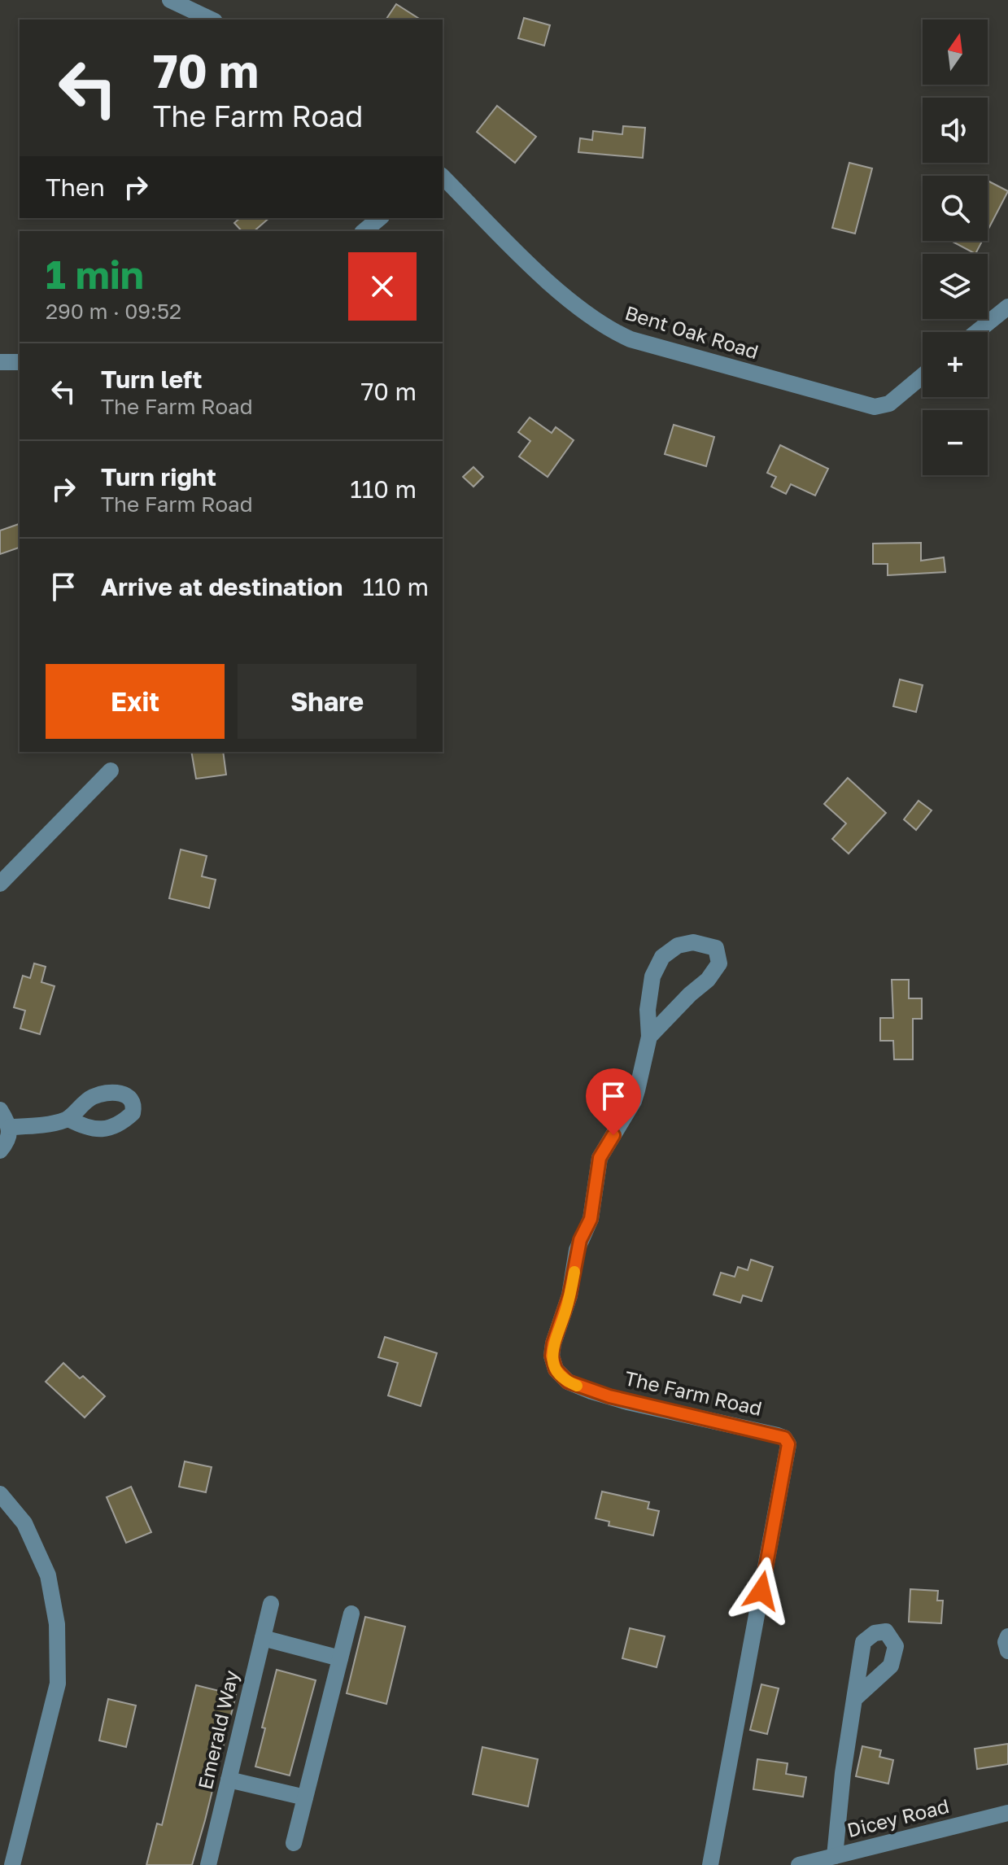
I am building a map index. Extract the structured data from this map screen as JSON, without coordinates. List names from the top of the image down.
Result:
{
  "streets": {
    "street": [
      "Bent Oak Road",
      "The Farm Road",
      "Emerald Way",
      "Dicey Road"
    ]
  },
  "north": "top",
  "page": {
    "map_buttons": ["+", "−"],
    "turn": ["70 m", "The Farm Road"],
    "then": "Then",
    "heading": ["1 min", "290 m · 09:52"],
    "list": [
      {
        "name": "Turn left",
        "note": "The Farm Road",
        "value": "70 m"
      },
      {
        "name": "Turn right",
        "note": "The Farm Road",
        "value": "110 m"
      },
      {
        "name": "Arrive at destination",
        "value": "110 m"
      }
    ],
    "buttons": ["Exit", "Share"]
  }
}
